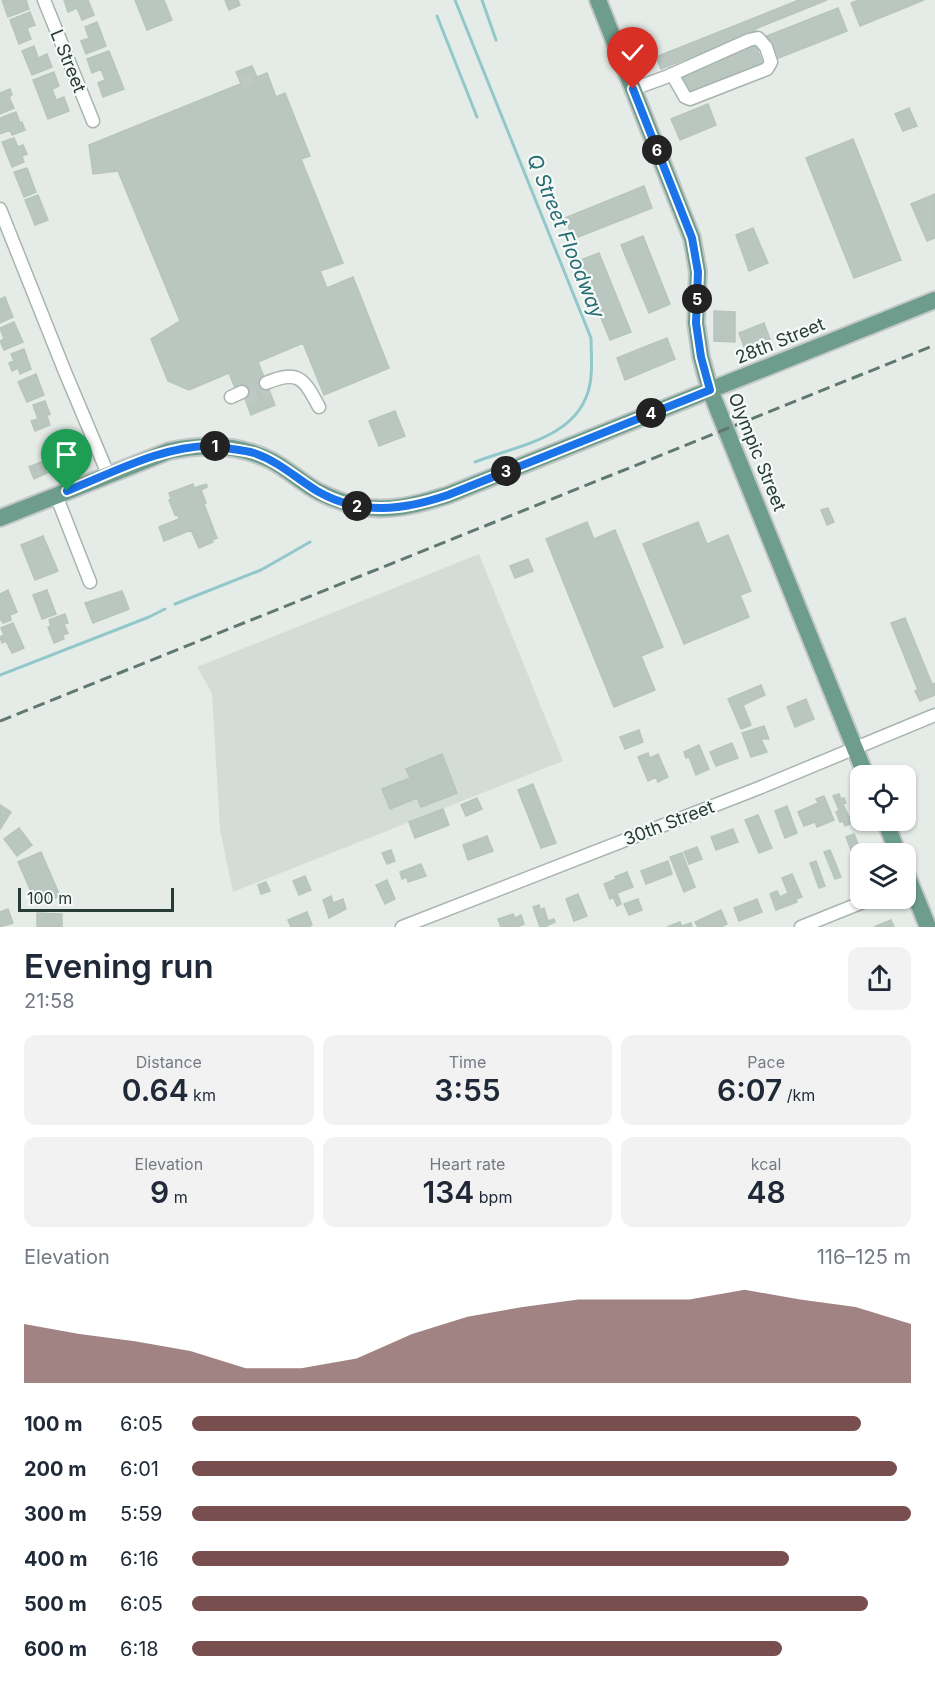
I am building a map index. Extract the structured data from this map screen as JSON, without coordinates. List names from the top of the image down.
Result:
{
  "streets": {
    "main road": ["28th Street", "Olympic Street"],
    "street": ["L Street", "30th Street"]
  },
  "crossings": [
    ["28th Street", "Olympic Street"],
    ["Olympic Street", "30th Street"]
  ],
  "water": ["Q Street Floodway"],
  "scale_bar": "100 m",
  "page": {
    "pins": [
      "6",
      "5",
      "4",
      "1",
      "3",
      "2"
    ],
    "scale": "100 m",
    "heading": ["Evening run", "21:58"],
    "stats": [
      ["Distance", "0.64 km"],
      ["Time", "3:55"],
      ["Pace", "6:07 /km"],
      ["Elevation", "9 m"],
      ["Heart rate", "134 bpm"],
      ["kcal", "48"]
    ],
    "chart": ["Elevation", "116–125 m"],
    "list": [
      {
        "name": "100 m",
        "note": "6:05"
      },
      {
        "name": "200 m",
        "note": "6:01"
      },
      {
        "name": "300 m",
        "note": "5:59"
      },
      {
        "name": "400 m",
        "note": "6:16"
      },
      {
        "name": "500 m",
        "note": "6:05"
      },
      {
        "name": "600 m",
        "note": "6:18"
      }
    ]
  }
}
